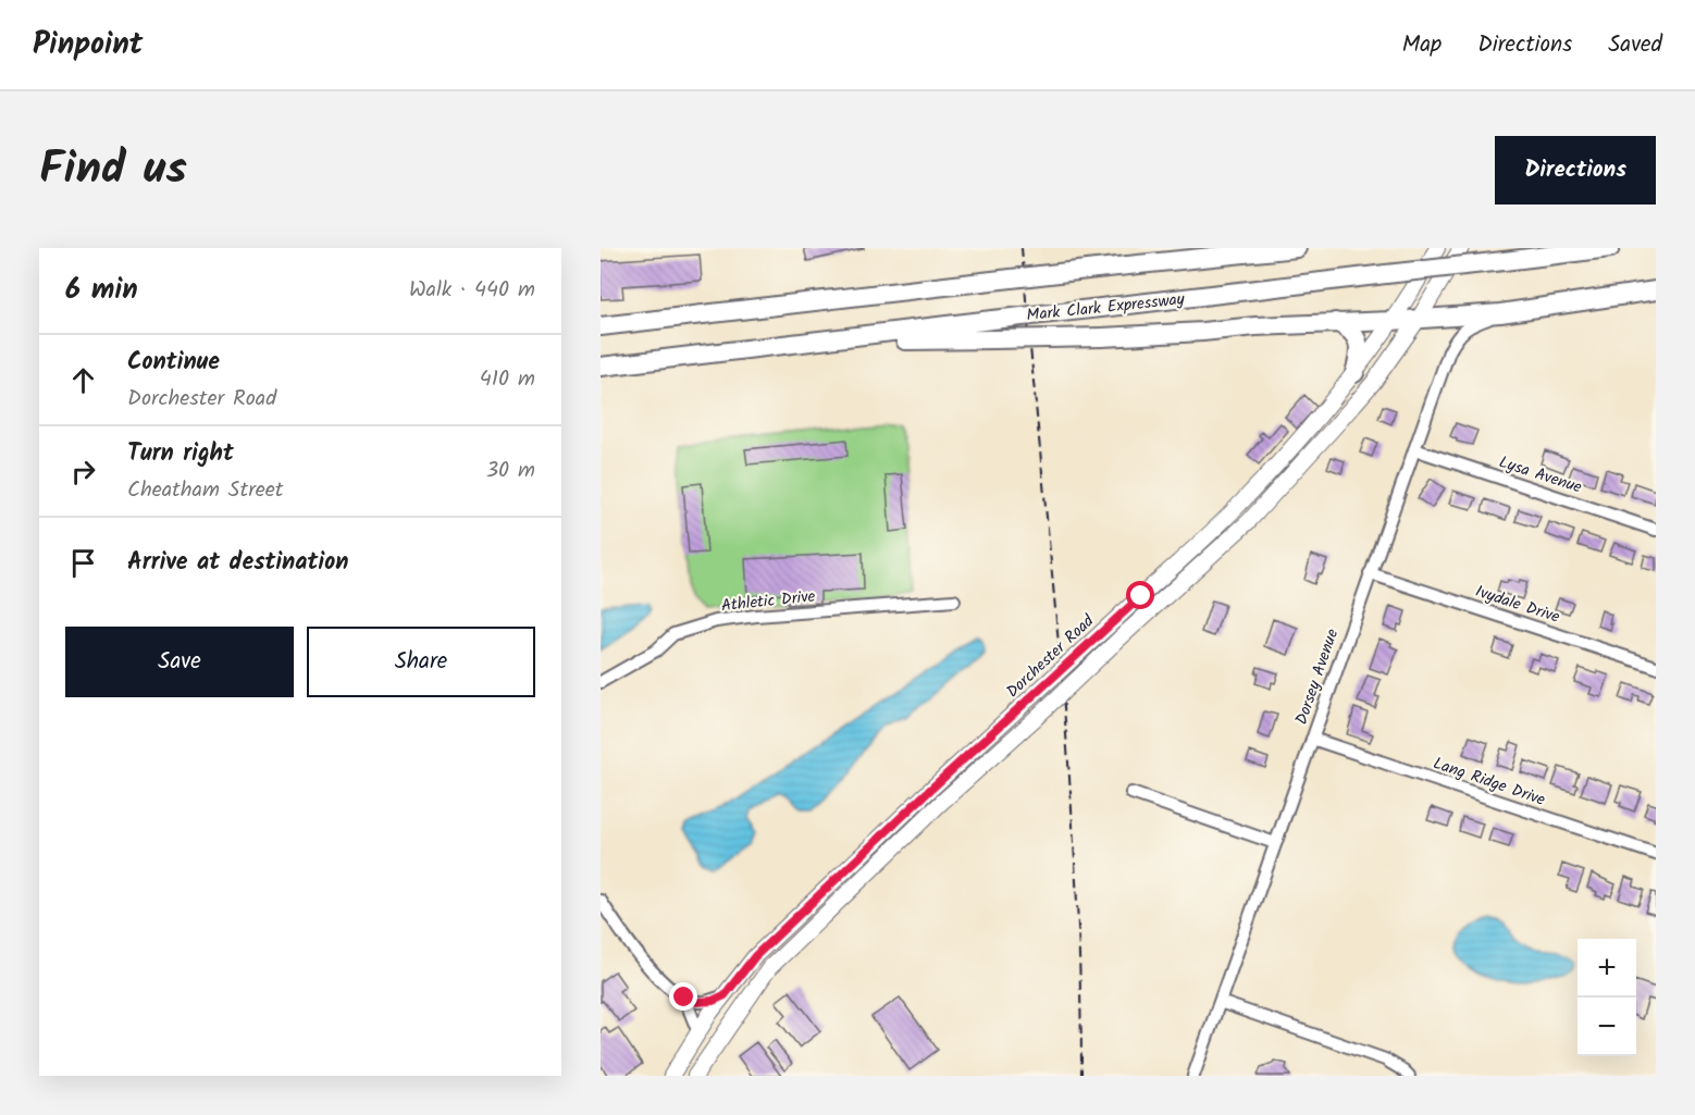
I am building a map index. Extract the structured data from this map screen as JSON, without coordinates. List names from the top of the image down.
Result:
{
  "streets": {
    "highway": ["Mark Clark Expressway"],
    "main road": ["Dorchester Road"],
    "street": [
      "Lysa Avenue",
      "Athletic Drive",
      "Ivydale Drive",
      "Dorsey Avenue",
      "Lang Ridge Drive"
    ]
  },
  "crossings": [
    ["Lysa Avenue", "Dorsey Avenue"],
    ["Ivydale Drive", "Dorsey Avenue"],
    ["Dorsey Avenue", "Lang Ridge Drive"]
  ],
  "page": {
    "header": "Pinpoint",
    "nav": ["Map", "Directions", "Saved"],
    "title": "Find us",
    "buttons": [
      "Directions",
      ["Save", "Share"]
    ],
    "heading": ["6 min", "Walk · 440 m"],
    "list": [
      ["Continue", "Dorchester Road", "410 m"],
      ["Turn right", "Cheatham Street", "30 m"],
      "Arrive at destination"
    ],
    "map_buttons": ["+", "−"]
  }
}
